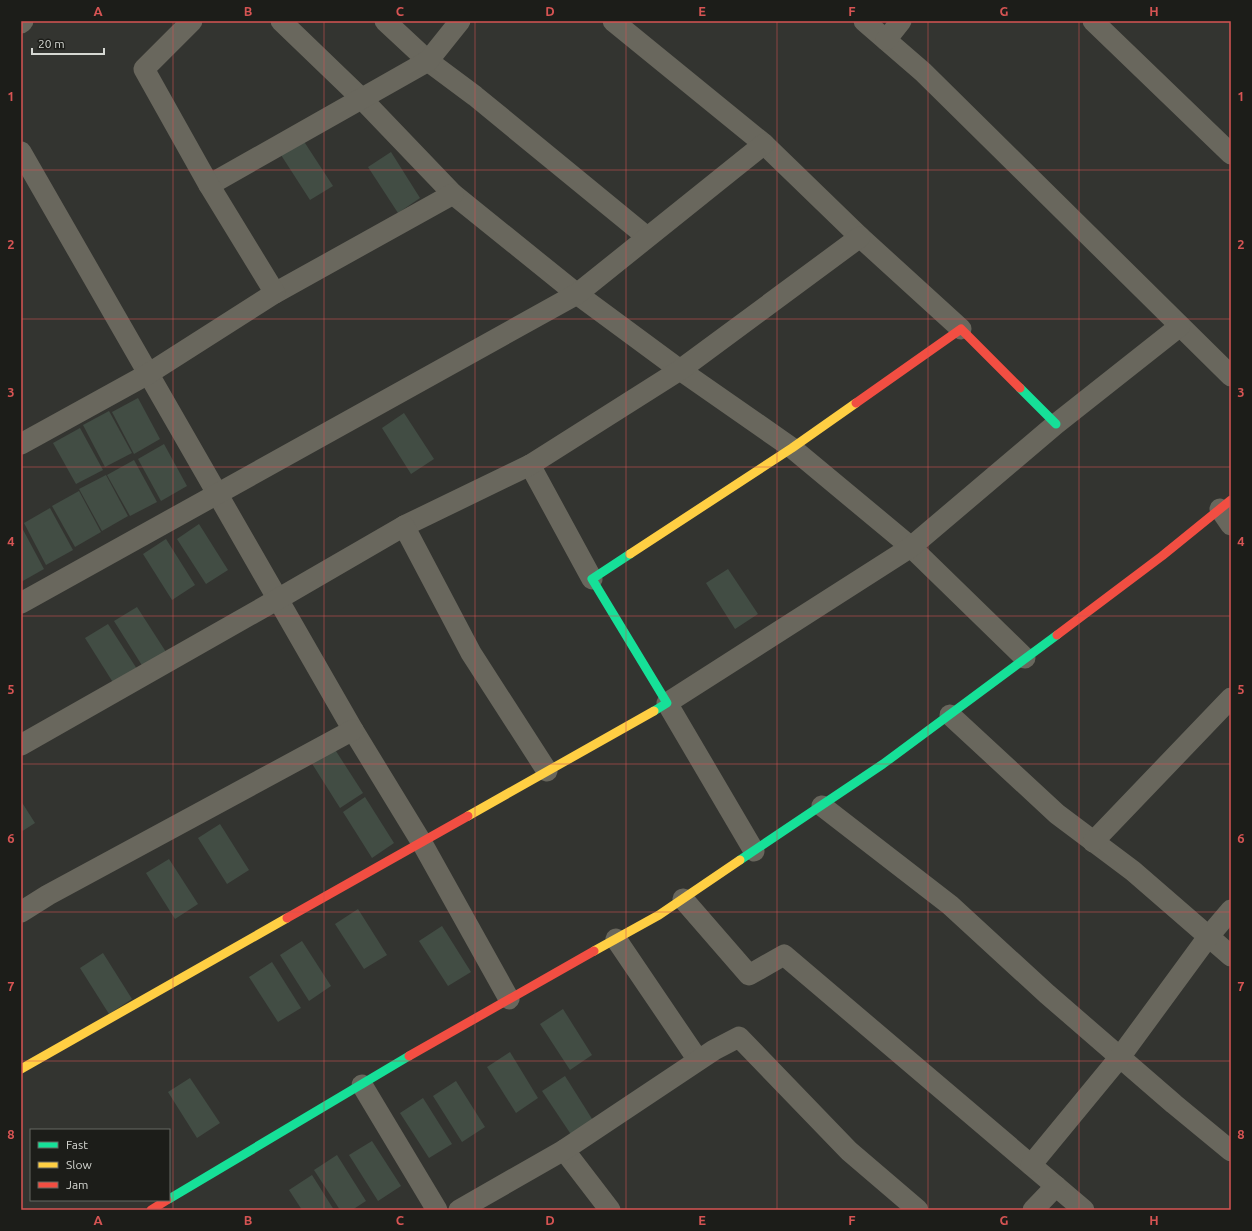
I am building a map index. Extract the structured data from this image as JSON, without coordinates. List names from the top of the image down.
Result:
{
  "legend": ["Fast", "Slow", "Jam"],
  "scale_bar": "20 m",
  "grid": {
    "columns": [
      "A",
      "B",
      "C",
      "D",
      "E",
      "F",
      "G",
      "H"
    ],
    "rows": [
      "1",
      "2",
      "3",
      "4",
      "5",
      "6",
      "7",
      "8"
    ]
  }
}
